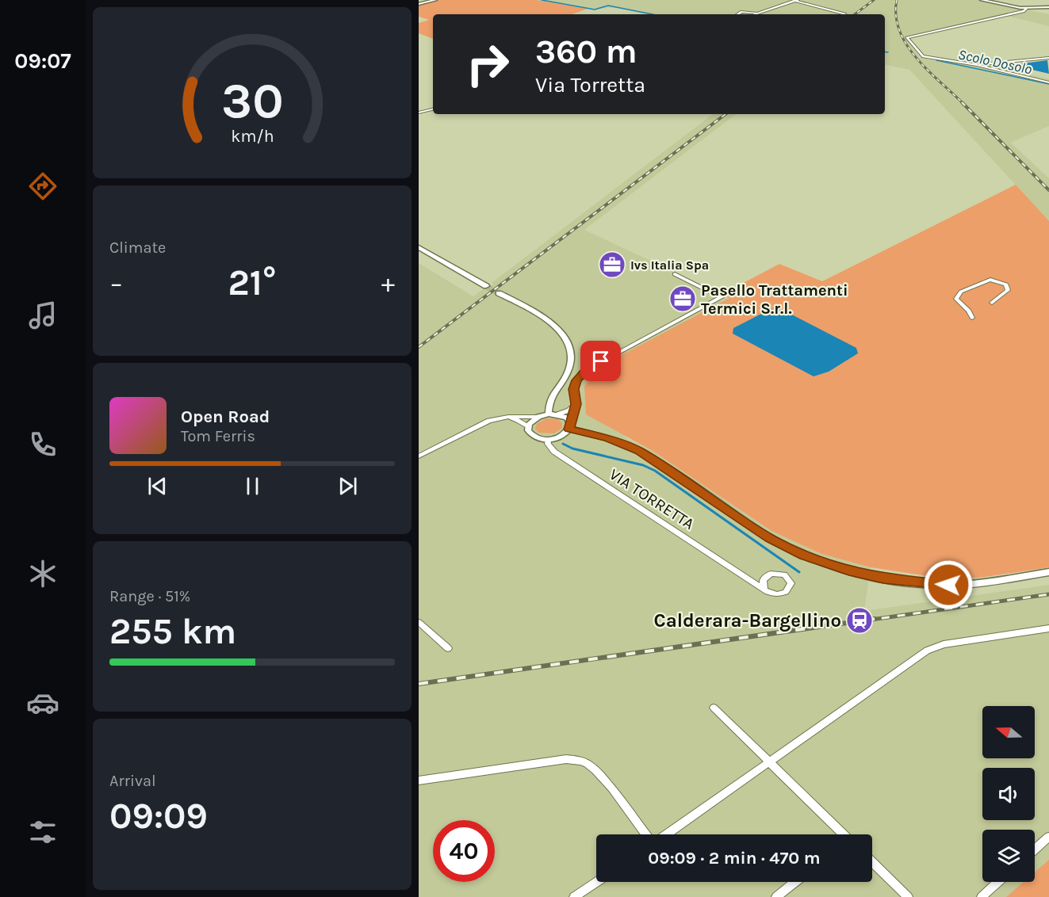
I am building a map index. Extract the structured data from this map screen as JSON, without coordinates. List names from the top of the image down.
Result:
{
  "streets": {
    "street": ["VIA TORRETTA"]
  },
  "water": ["Scolo Dosolo"],
  "places": {
    "office": ["Ivs Italia Spa", "Pasello Trattamenti Termici S.r.l."],
    "station": ["Calderara-Bargellino"]
  },
  "north": "left",
  "page": {
    "tabs": "09:07",
    "turn": ["360 m", "Via Torretta"],
    "tile": [
      "Climate",
      ["Range · 51%", "255 km"],
      ["Arrival", "09:09"]
    ],
    "heat": ["−", "21°", "+"],
    "song": ["Open Road", "Tom Ferris"],
    "limit": "40",
    "trip": "09:09 · 2 min · 470 m",
    "gauge": ["30", "km/h"]
  }
}
